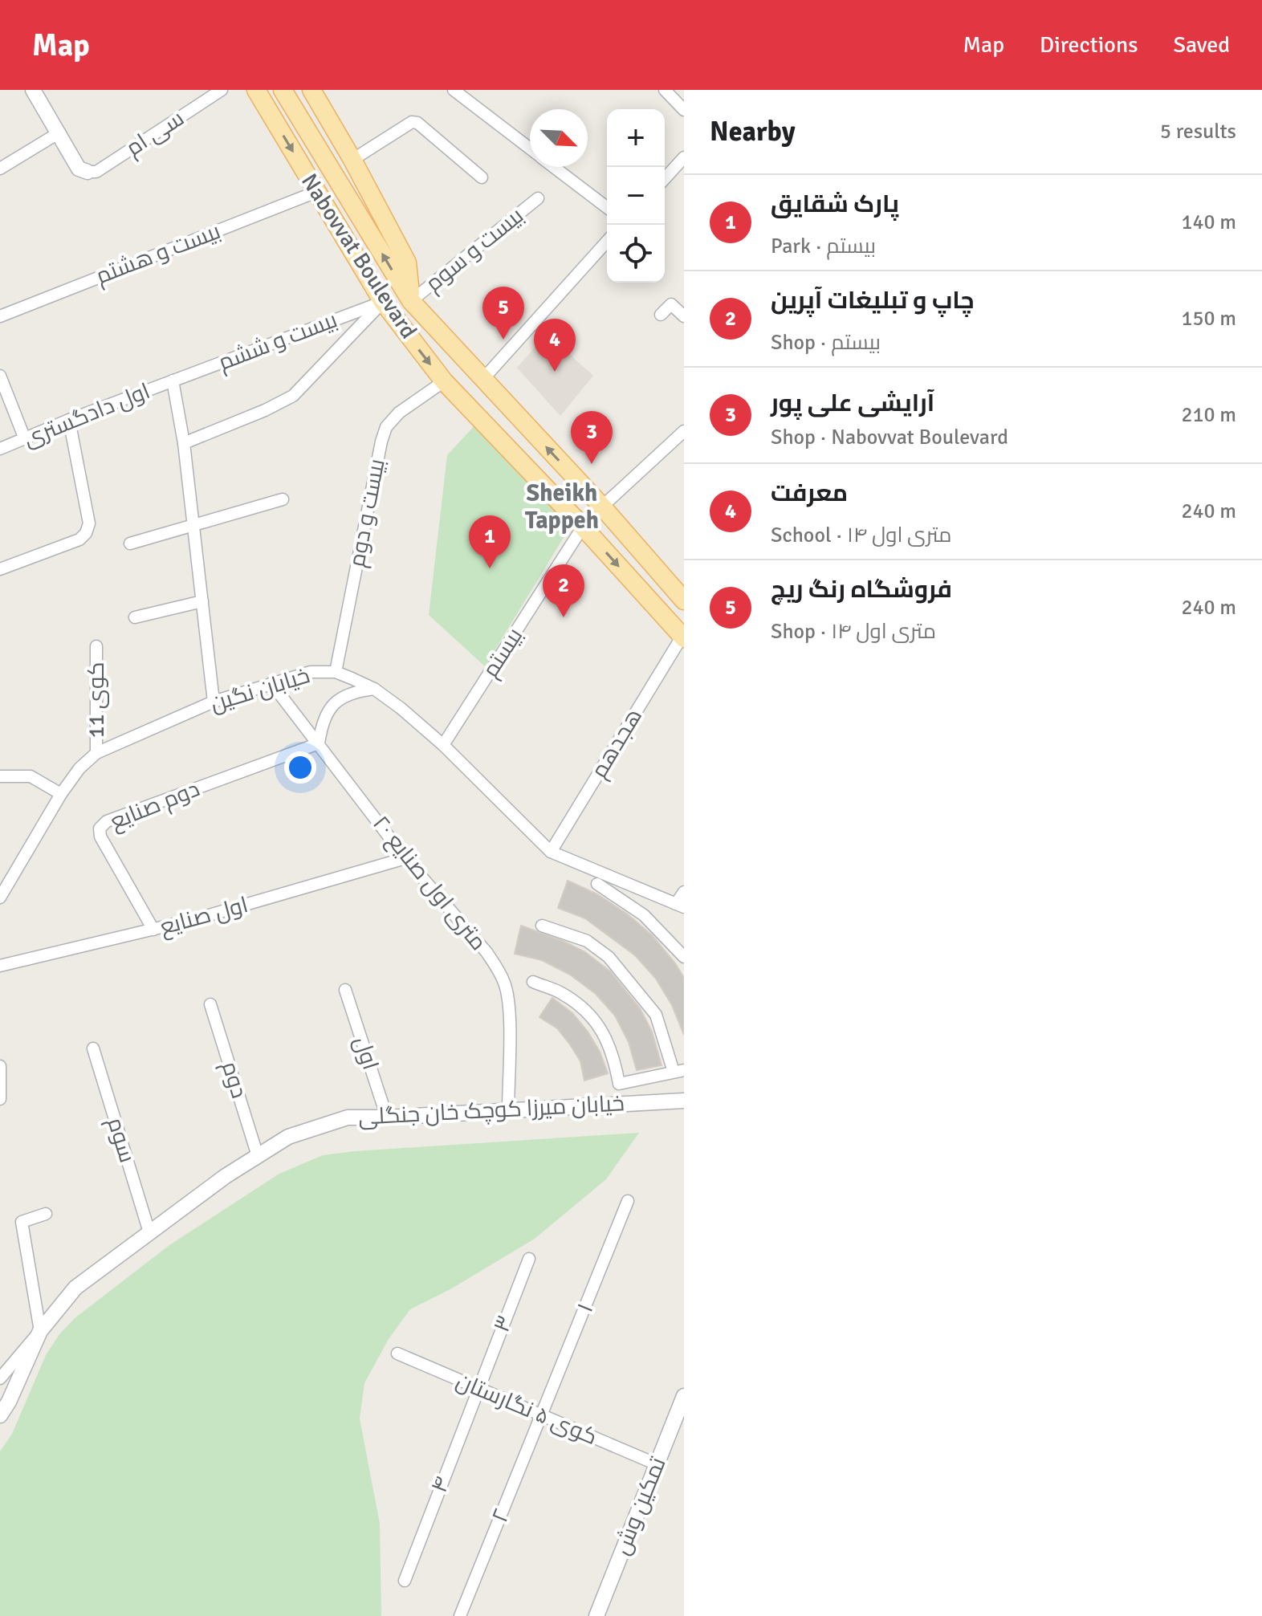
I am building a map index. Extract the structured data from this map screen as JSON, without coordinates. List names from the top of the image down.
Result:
{
  "streets": {
    "main road": ["Nabovvat Boulevard"],
    "street": [
      "سی ام",
      "بیست و سوم",
      "بیست و هشتم",
      "بیست و ششم",
      "اول دادگستری",
      "بیست و دوم",
      "بیستم",
      "خیابان نگین",
      "کوی 11",
      "هجدهم",
      "دوم صنایع",
      "۲۰ متری اول صنایع",
      "اول صنایع",
      "اول",
      "دوم",
      "خیابان میرزا کوچک خان جنگلی",
      "سوم",
      "۱",
      "۳",
      "کوی ۵ نگارستان",
      "۴",
      "تمکین وش",
      "۲"
    ]
  },
  "crossings": [
    ["بیست و سوم", "Nabovvat Boulevard"],
    ["بیست و هشتم", "Nabovvat Boulevard"],
    ["Nabovvat Boulevard", "بیست و ششم"],
    ["Nabovvat Boulevard", "بیست و دوم"],
    ["Nabovvat Boulevard", "بیستم"],
    ["Nabovvat Boulevard", "هجدهم"],
    ["بیست و ششم", "اول دادگستری"],
    ["بیست و دوم", "خیابان نگین"],
    ["بیستم", "خیابان نگین"],
    ["خیابان نگین", "کوی 11"],
    ["خیابان نگین", "هجدهم"],
    ["خیابان نگین", "۲۰ متری اول صنایع"],
    ["دوم صنایع", "۲۰ متری اول صنایع"],
    ["دوم صنایع", "اول صنایع"],
    ["۲۰ متری اول صنایع", "اول صنایع"],
    ["۲۰ متری اول صنایع", "خیابان میرزا کوچک خان جنگلی"],
    ["اول", "خیابان میرزا کوچک خان جنگلی"],
    ["دوم", "خیابان میرزا کوچک خان جنگلی"],
    ["خیابان میرزا کوچک خان جنگلی", "سوم"],
    ["۱", "کوی ۵ نگارستان"],
    ["۱", "۲"],
    ["۳", "کوی ۵ نگارستان"],
    ["۳", "۴"],
    ["کوی ۵ نگارستان", "۴"],
    ["کوی ۵ نگارستان", "تمکین وش"],
    ["کوی ۵ نگارستان", "۲"]
  ],
  "districts": ["Sheikh Tappeh"],
  "north": "bottom right",
  "page": {
    "header": "Map",
    "nav": ["Map", "Directions", "Saved"],
    "heading": ["Nearby", "5 results"],
    "map_buttons": ["+", "−"],
    "list": [
      {
        "mark": "1",
        "name": "پارک شقایق",
        "note": "Park · بیستم",
        "value": "140 m"
      },
      {
        "mark": "2",
        "name": "چاپ و تبلیغات آپرین",
        "note": "Shop · بیستم",
        "value": "150 m"
      },
      {
        "mark": "3",
        "name": "آرایشی علی پور",
        "note": "Shop · Nabovvat Boulevard",
        "value": "210 m"
      },
      {
        "mark": "4",
        "name": "معرفت",
        "note": "School · ۱۴ متری اول",
        "value": "240 m"
      },
      {
        "mark": "5",
        "name": "فروشگاه رنگ ریچ",
        "note": "Shop · ۱۴ متری اول",
        "value": "240 m"
      }
    ],
    "pins": [
      "5",
      "4",
      "3",
      "1",
      "2"
    ]
  }
}
